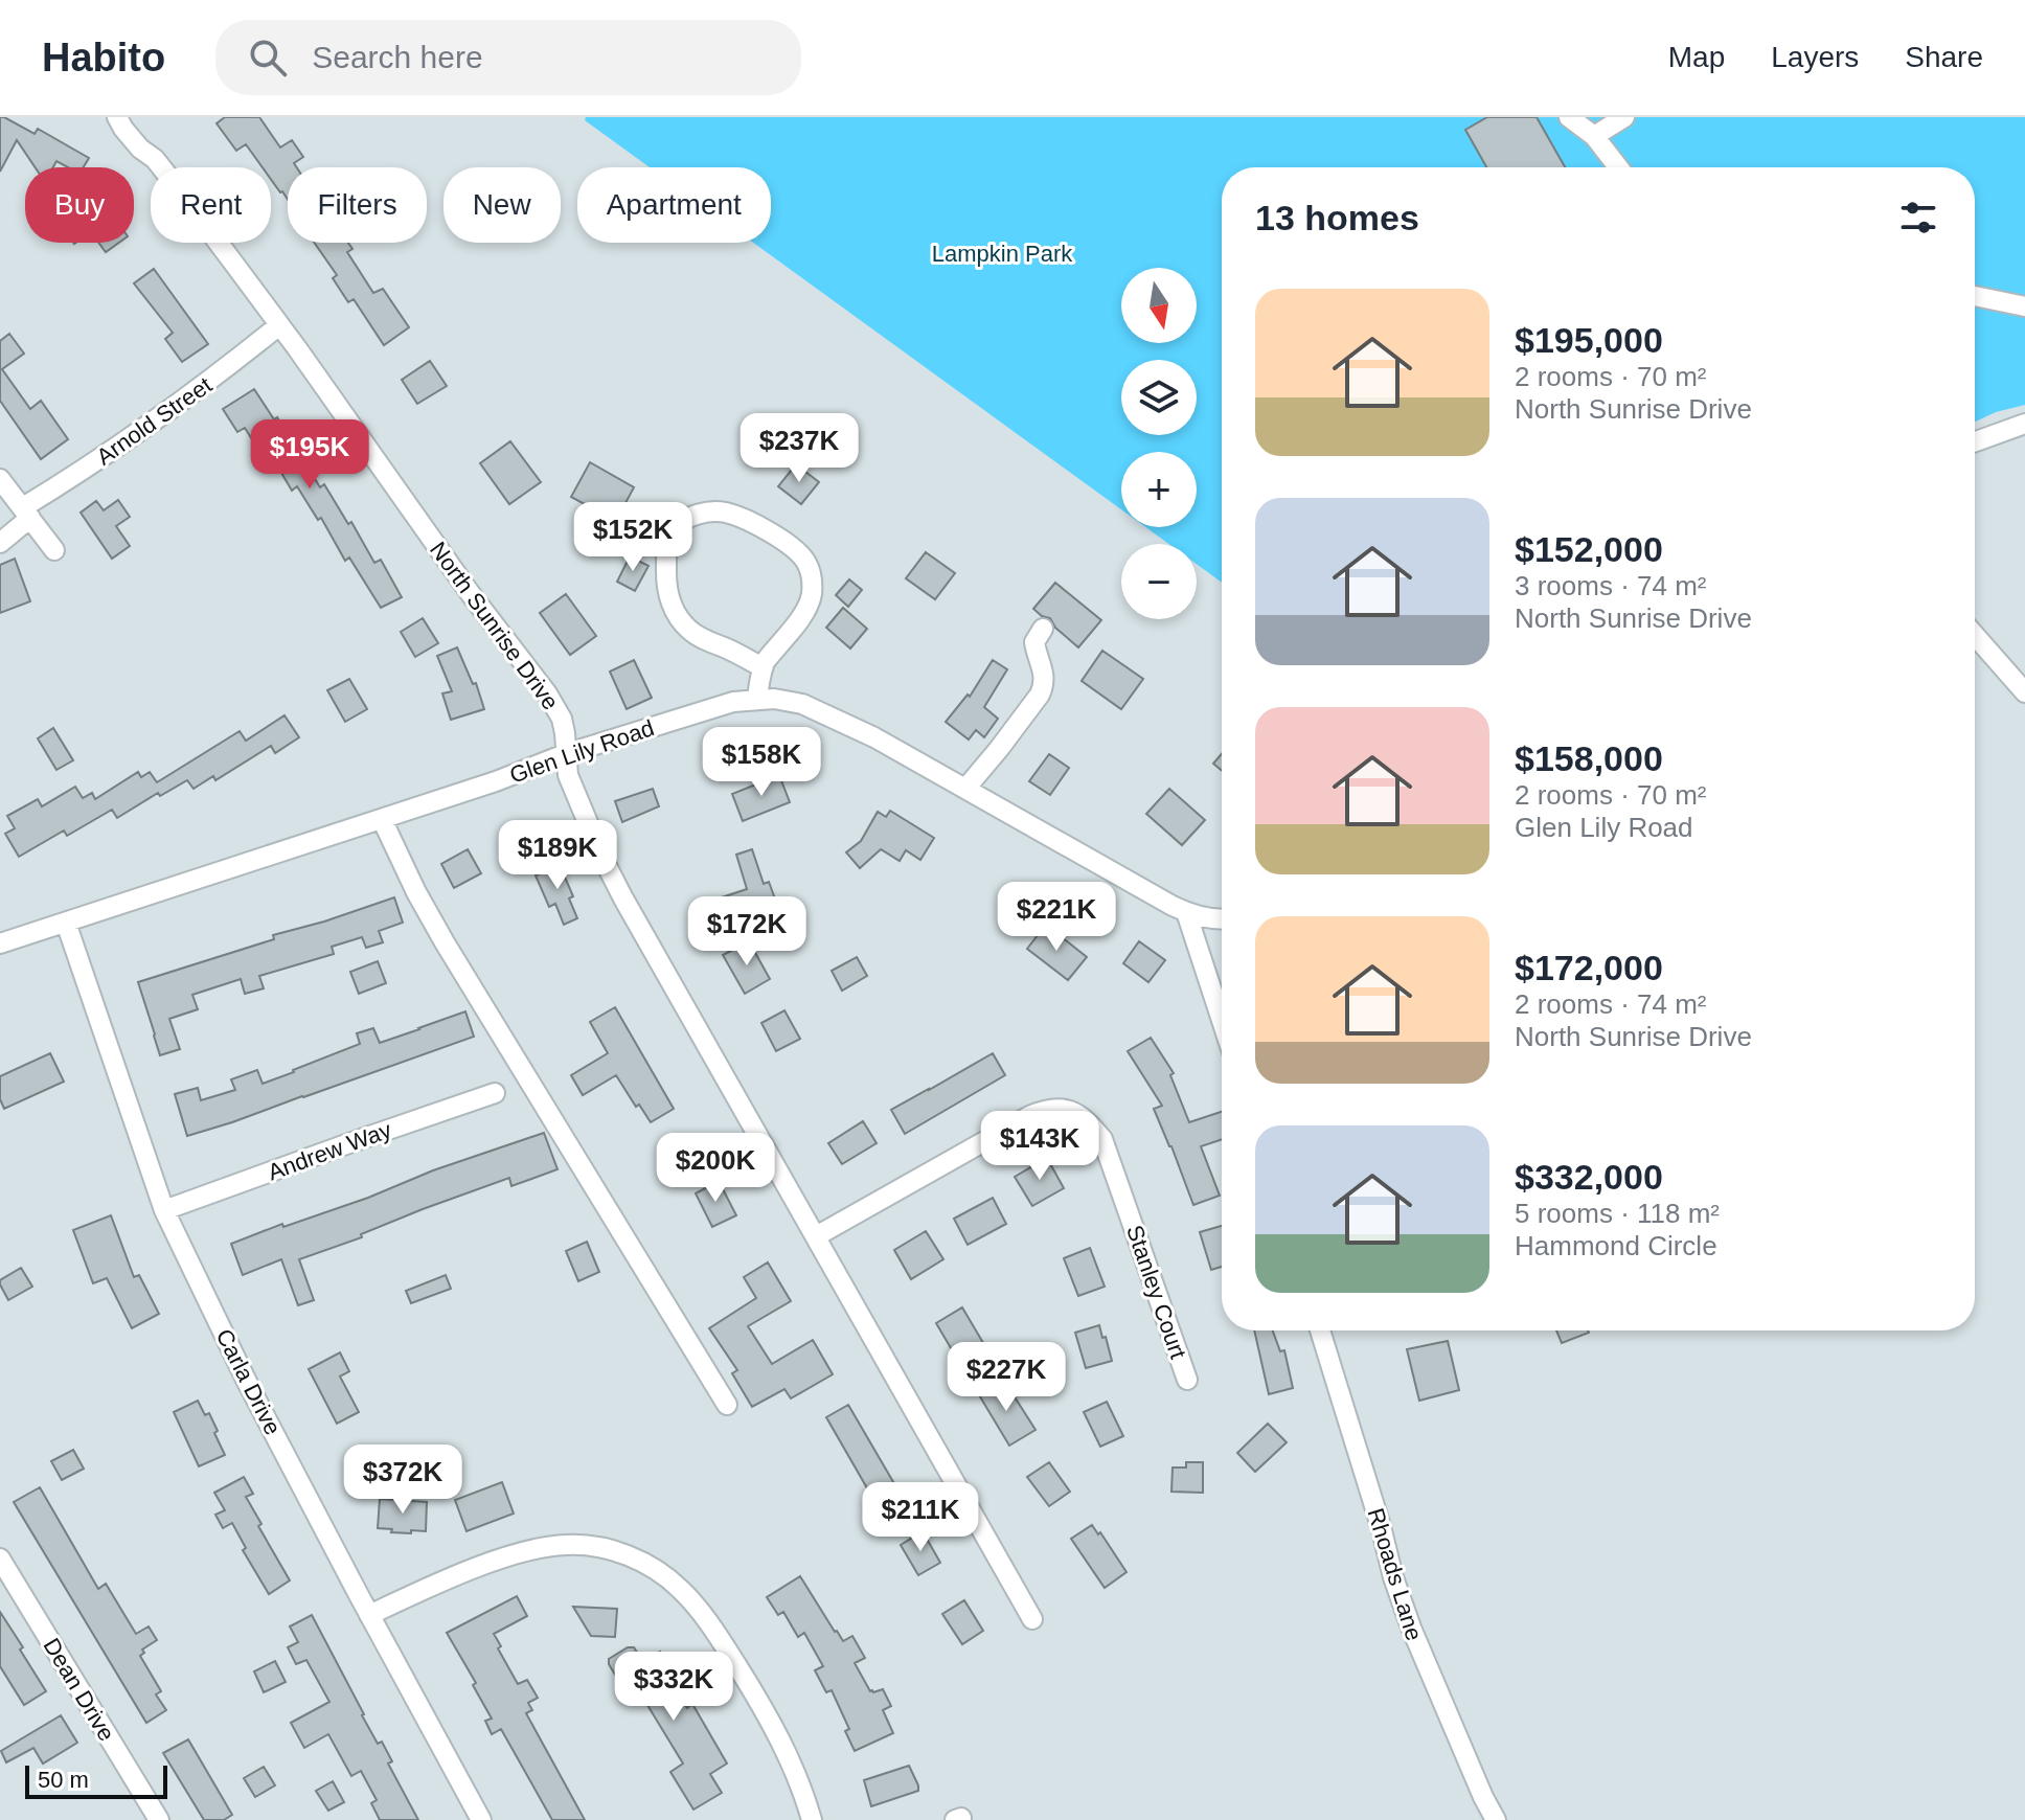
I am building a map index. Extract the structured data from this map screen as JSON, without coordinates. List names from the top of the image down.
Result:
{
  "streets": {
    "street": [
      "Arnold Street",
      "North Sunrise Drive",
      "Glen Lily Road",
      "Andrew Way",
      "Stanley Court",
      "Carla Drive",
      "Rhoads Lane",
      "Dean Drive"
    ]
  },
  "crossings": [
    ["Arnold Street", "North Sunrise Drive"],
    ["North Sunrise Drive", "Glen Lily Road"],
    ["North Sunrise Drive", "Stanley Court"],
    ["Glen Lily Road", "Carla Drive"],
    ["Andrew Way", "Carla Drive"]
  ],
  "parks": ["Lampkin Park"],
  "scale_bar": "50 m",
  "north": "bottom",
  "page": {
    "header": "Habito",
    "search": "Search here",
    "nav": ["Map", "Layers", "Share"],
    "chip": [
      "Buy",
      "Rent",
      "Filters",
      "New",
      "Apartment"
    ],
    "heading": "13 homes",
    "map_buttons": ["+", "−"],
    "list": [
      {
        "name": "$195,000",
        "note": "2 rooms · 70 m² · North Sunrise Drive"
      },
      {
        "name": "$152,000",
        "note": "3 rooms · 74 m² · North Sunrise Drive"
      },
      {
        "name": "$158,000",
        "note": "2 rooms · 70 m² · Glen Lily Road"
      },
      {
        "name": "$172,000",
        "note": "2 rooms · 74 m² · North Sunrise Drive"
      },
      {
        "name": "$332,000",
        "note": "5 rooms · 118 m² · Hammond Circle"
      }
    ],
    "price": [
      "$237K",
      "$195K",
      "$152K",
      "$158K",
      "$189K",
      "$221K",
      "$172K",
      "$143K",
      "$200K",
      "$227K",
      "$372K",
      "$211K",
      "$332K"
    ],
    "scale": "50 m"
  }
}
